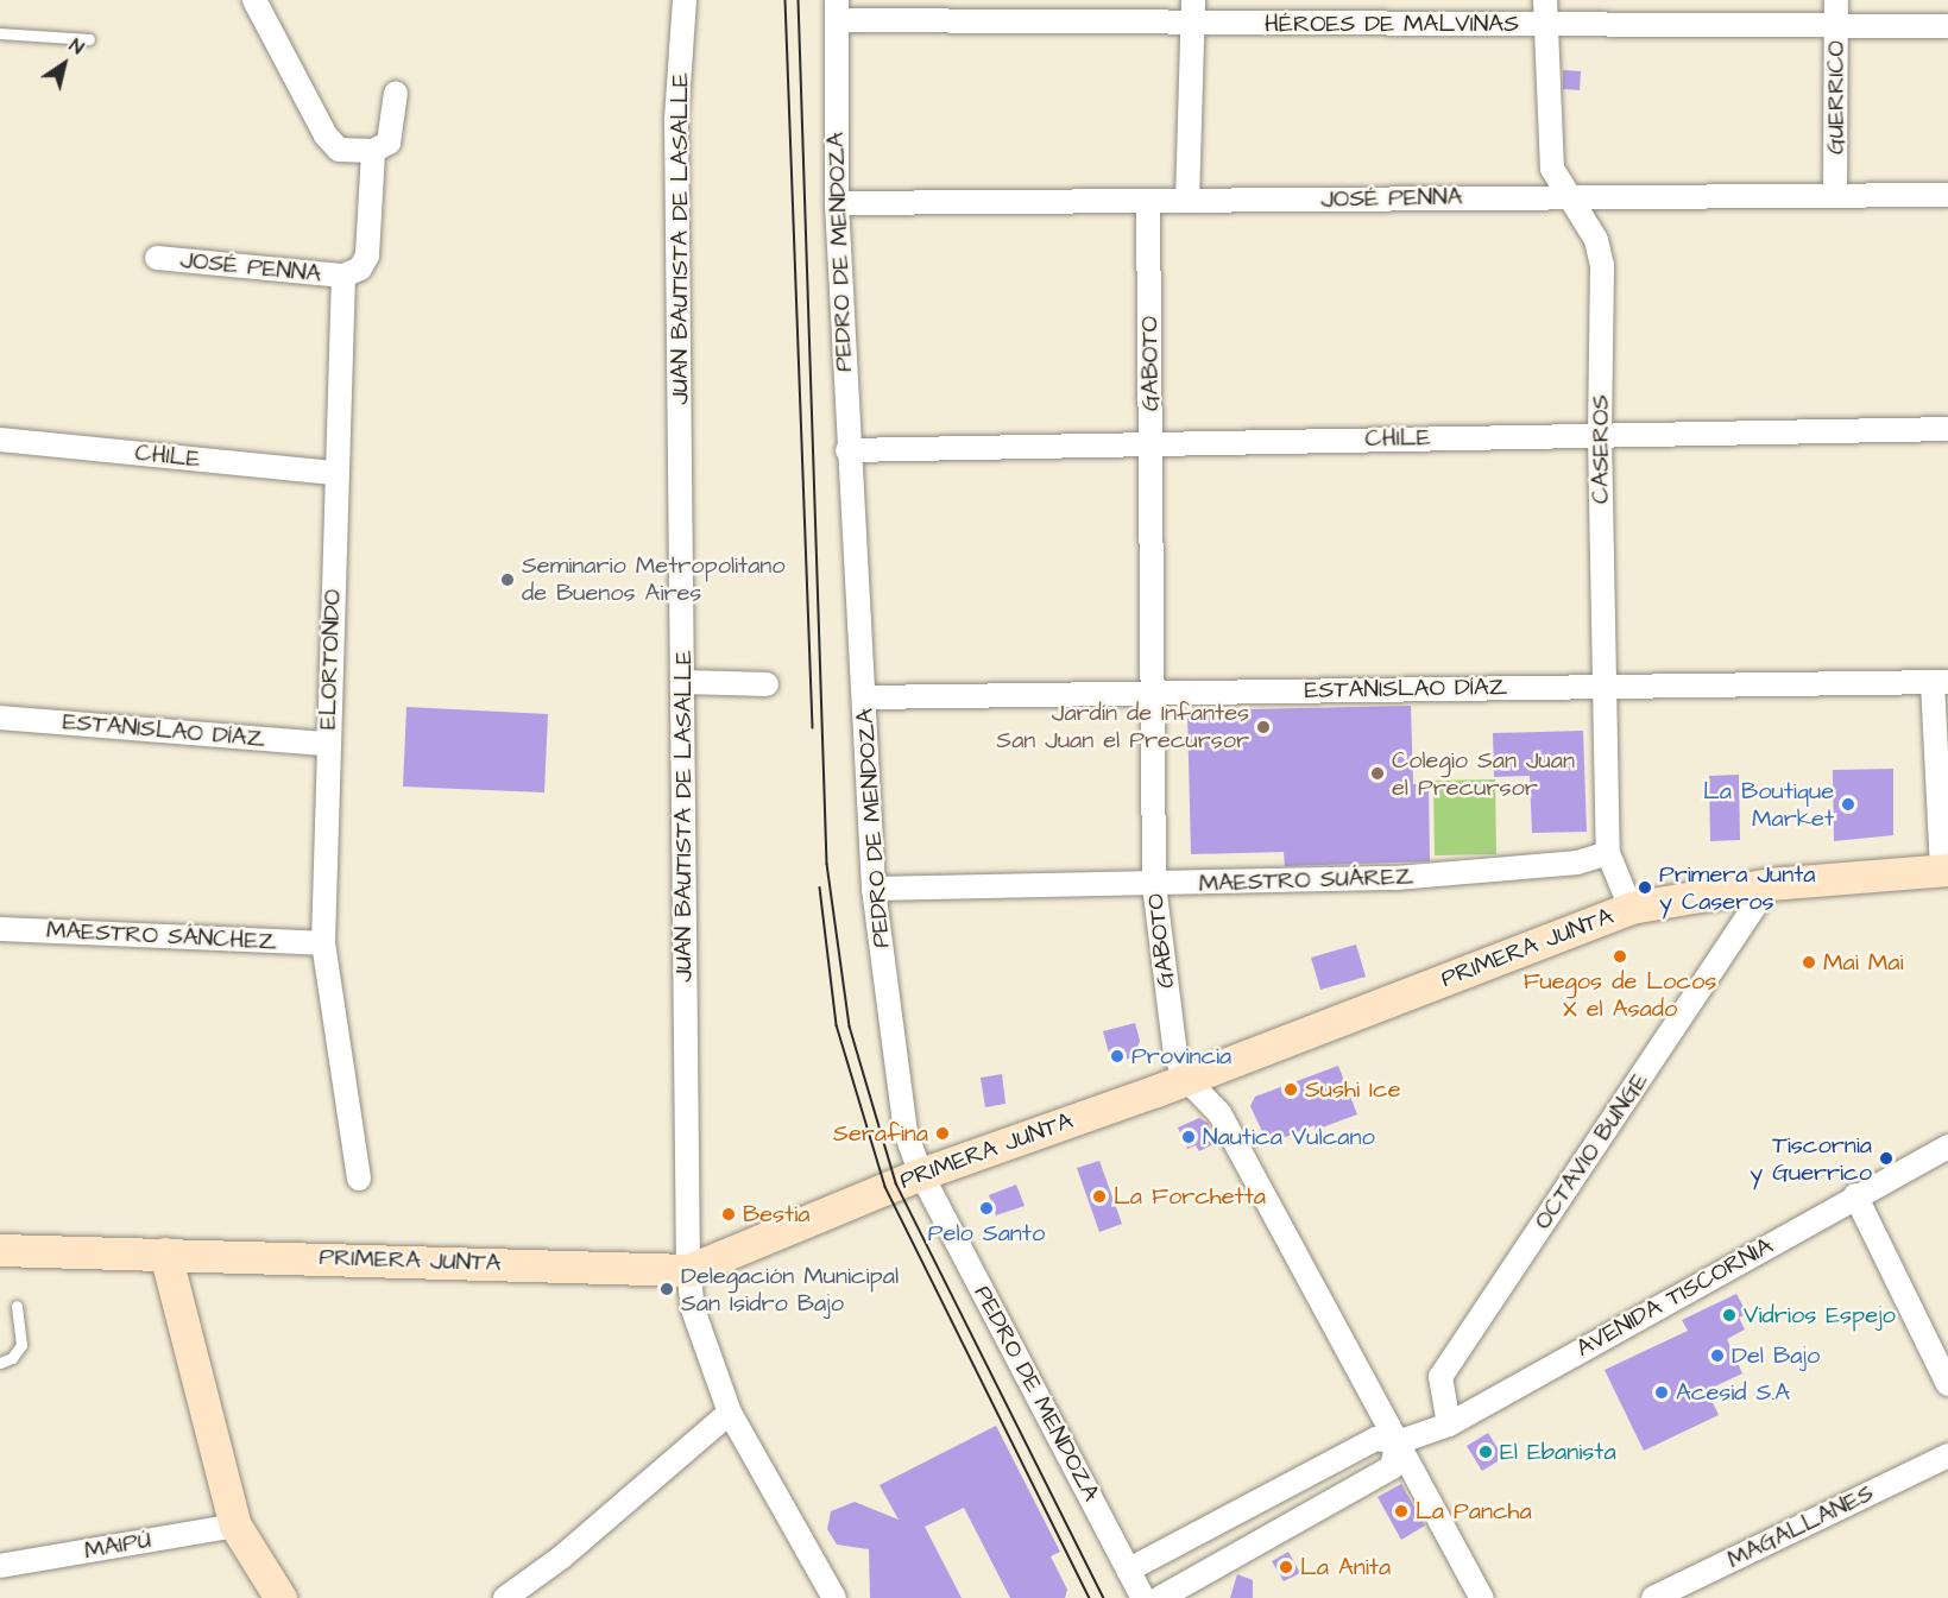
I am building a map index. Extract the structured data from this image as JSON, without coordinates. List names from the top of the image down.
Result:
{
  "streets": {
    "street": [
      "HÉROES DE MALVINAS",
      "GUERRICO",
      "JOSÉ PENNA",
      "JUAN BAUTISTA DE LASALLE",
      "PEDRO DE MENDOZA",
      "GABOTO",
      "CHILE",
      "CASEROS",
      "ELORTONDO",
      "ESTANISLAO DÍAZ",
      "MAESTRO SUÁREZ",
      "MAESTRO SÁNCHEZ",
      "PRIMERA JUNTA",
      "OCTAVIO BUNGE",
      "AVENIDA TISCORNIA",
      "MAGALLANES",
      "MAIPÚ"
    ]
  },
  "crossings": [
    ["HÉROES DE MALVINAS", "GUERRICO"],
    ["HÉROES DE MALVINAS", "PEDRO DE MENDOZA"],
    ["HÉROES DE MALVINAS", "CASEROS"],
    ["GUERRICO", "JOSÉ PENNA"],
    ["JOSÉ PENNA", "PEDRO DE MENDOZA"],
    ["JOSÉ PENNA", "GABOTO"],
    ["JOSÉ PENNA", "CASEROS"],
    ["JOSÉ PENNA", "ELORTONDO"],
    ["JUAN BAUTISTA DE LASALLE", "PRIMERA JUNTA"],
    ["PEDRO DE MENDOZA", "CHILE"],
    ["PEDRO DE MENDOZA", "ESTANISLAO DÍAZ"],
    ["PEDRO DE MENDOZA", "MAESTRO SUÁREZ"],
    ["PEDRO DE MENDOZA", "PRIMERA JUNTA"],
    ["PEDRO DE MENDOZA", "AVENIDA TISCORNIA"],
    ["GABOTO", "CHILE"],
    ["GABOTO", "ESTANISLAO DÍAZ"],
    ["GABOTO", "MAESTRO SUÁREZ"],
    ["GABOTO", "PRIMERA JUNTA"],
    ["GABOTO", "AVENIDA TISCORNIA"],
    ["CHILE", "CASEROS"],
    ["CHILE", "ELORTONDO"],
    ["CASEROS", "ESTANISLAO DÍAZ"],
    ["CASEROS", "MAESTRO SUÁREZ"],
    ["CASEROS", "PRIMERA JUNTA"],
    ["ELORTONDO", "ESTANISLAO DÍAZ"],
    ["ELORTONDO", "MAESTRO SÁNCHEZ"],
    ["PRIMERA JUNTA", "OCTAVIO BUNGE"],
    ["OCTAVIO BUNGE", "AVENIDA TISCORNIA"]
  ],
  "places": [
    "Seminario Metropolitano de Buenos Aires",
    "Jardín de Infantes San Juan el Precursor",
    "Colegio San Juan el Precursor",
    "La Boutique Market",
    "Primera Junta y Caseros",
    "Fuegos de Locos X el Asado",
    "Mai Mai",
    "Provincia",
    "Sushi Ice",
    "Serafina",
    "Nautica Vulcano",
    "Tiscornia y Guerrico",
    "La Forchetta",
    "Pelo Santo",
    "Bestia",
    "Delegación Municipal San Isidro Bajo",
    "Vidrios Espejo",
    "Del Bajo",
    "Acesid S.A",
    "El Ebanista",
    "La Pancha",
    "La Anita"
  ],
  "north": "top right"
}
